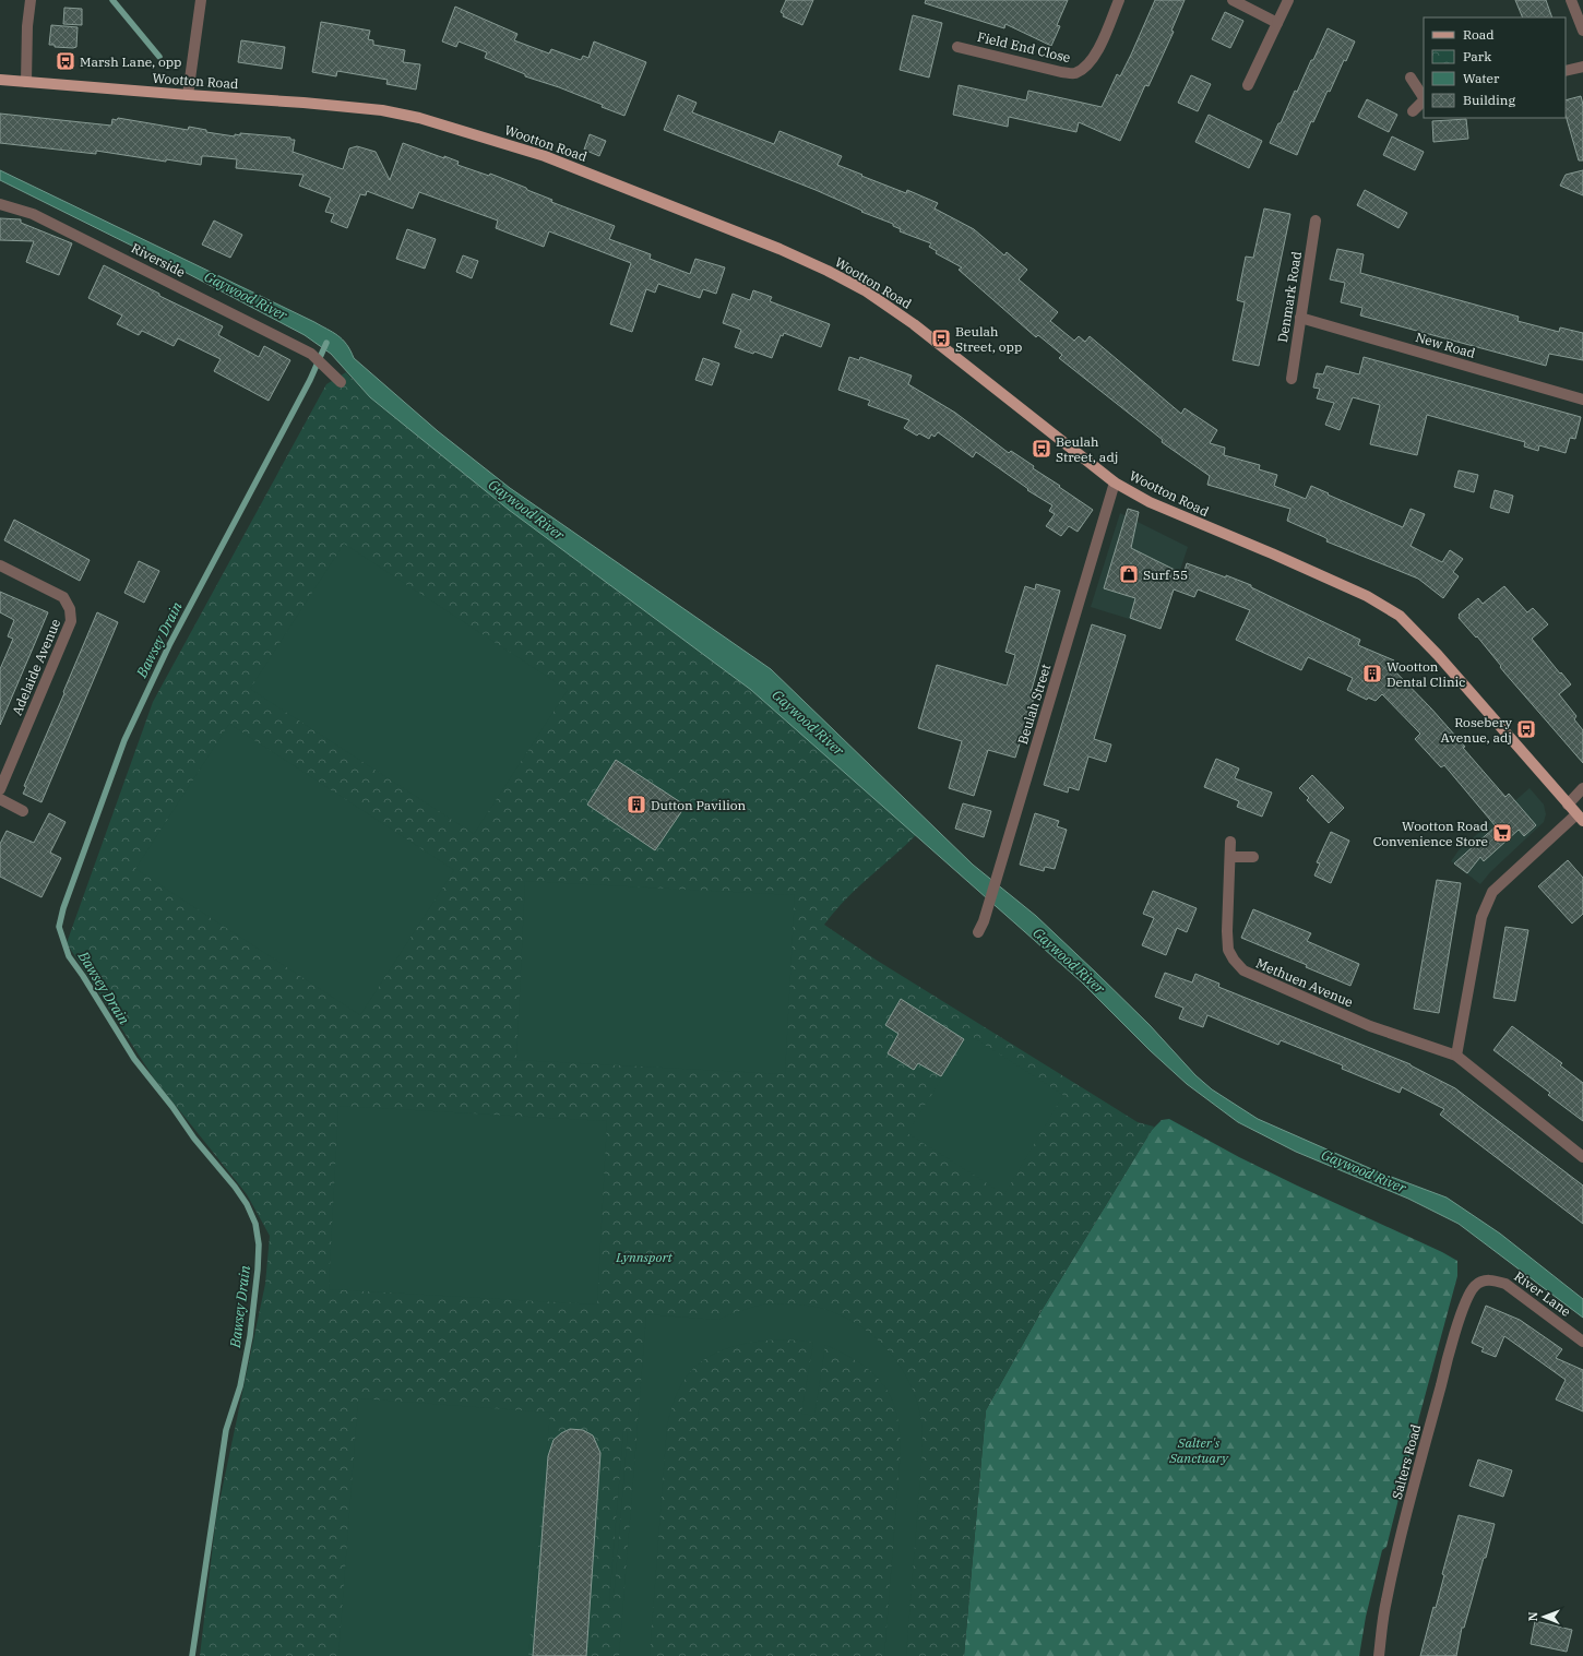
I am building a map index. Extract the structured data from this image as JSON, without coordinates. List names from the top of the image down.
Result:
{
  "streets": {
    "main road": ["Wootton Road"],
    "street": [
      "Field End Close",
      "Riverside",
      "Denmark Road",
      "New Road",
      "Adelaide Avenue",
      "Beulah Street",
      "Methuen Avenue",
      "River Lane",
      "Salters Road"
    ]
  },
  "crossings": [
    ["Wootton Road", "Beulah Street"],
    ["Denmark Road", "New Road"],
    ["River Lane", "Salters Road"]
  ],
  "water": ["Gaywood River", "Bawsey Drain"],
  "parks": ["Lynnsport", "Salter's Sanctuary"],
  "places": {
    "bus stop": [
      "Marsh Lane, opp",
      "Beulah Street, opp",
      "Beulah Street, adj",
      "Rosebery Avenue, adj"
    ],
    "shop": ["Surf 55"],
    "building": ["Wootton Dental Clinic", "Dutton Pavilion"],
    "supermarket": ["Wootton Road Convenience Store"]
  },
  "legend": [
    "Road",
    "Park",
    "Water",
    "Building"
  ],
  "north": "left"
}
